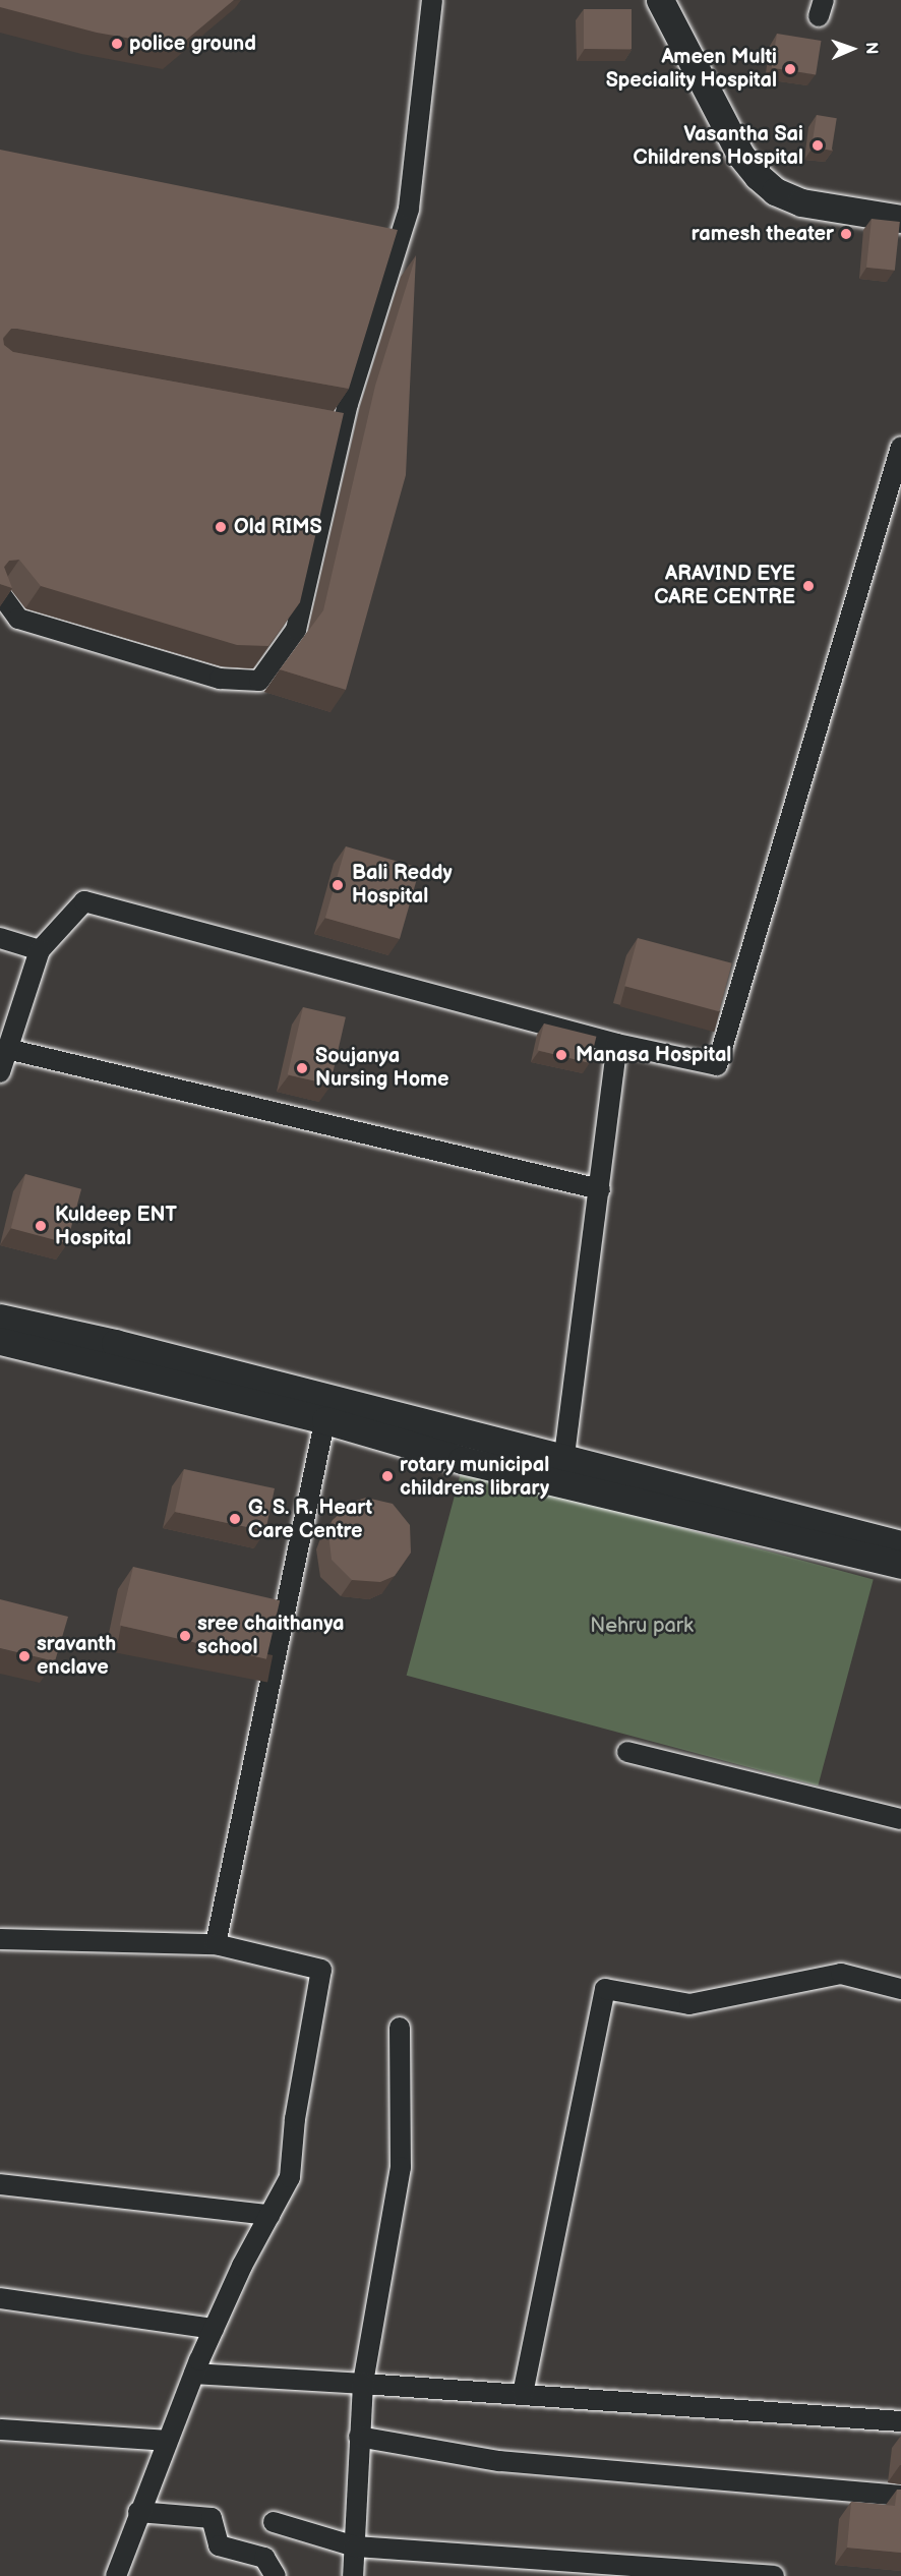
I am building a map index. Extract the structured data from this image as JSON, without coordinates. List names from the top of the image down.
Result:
{
  "parks": ["Nehru park"],
  "places": [
    "police ground",
    "Ameen Multi Speciality Hospital",
    "Vasantha Sai Childrens Hospital",
    "ramesh theater",
    "Old RIMS",
    "ARAVIND EYE CARE CENTRE",
    "Bali Reddy Hospital",
    "Manasa Hospital",
    "Soujanya Nursing Home",
    "Kuldeep ENT Hospital",
    "rotary municipal childrens library",
    "G. S. R. Heart Care Centre",
    "sree chaithanya school",
    "sravanth enclave"
  ],
  "north": "right"
}
